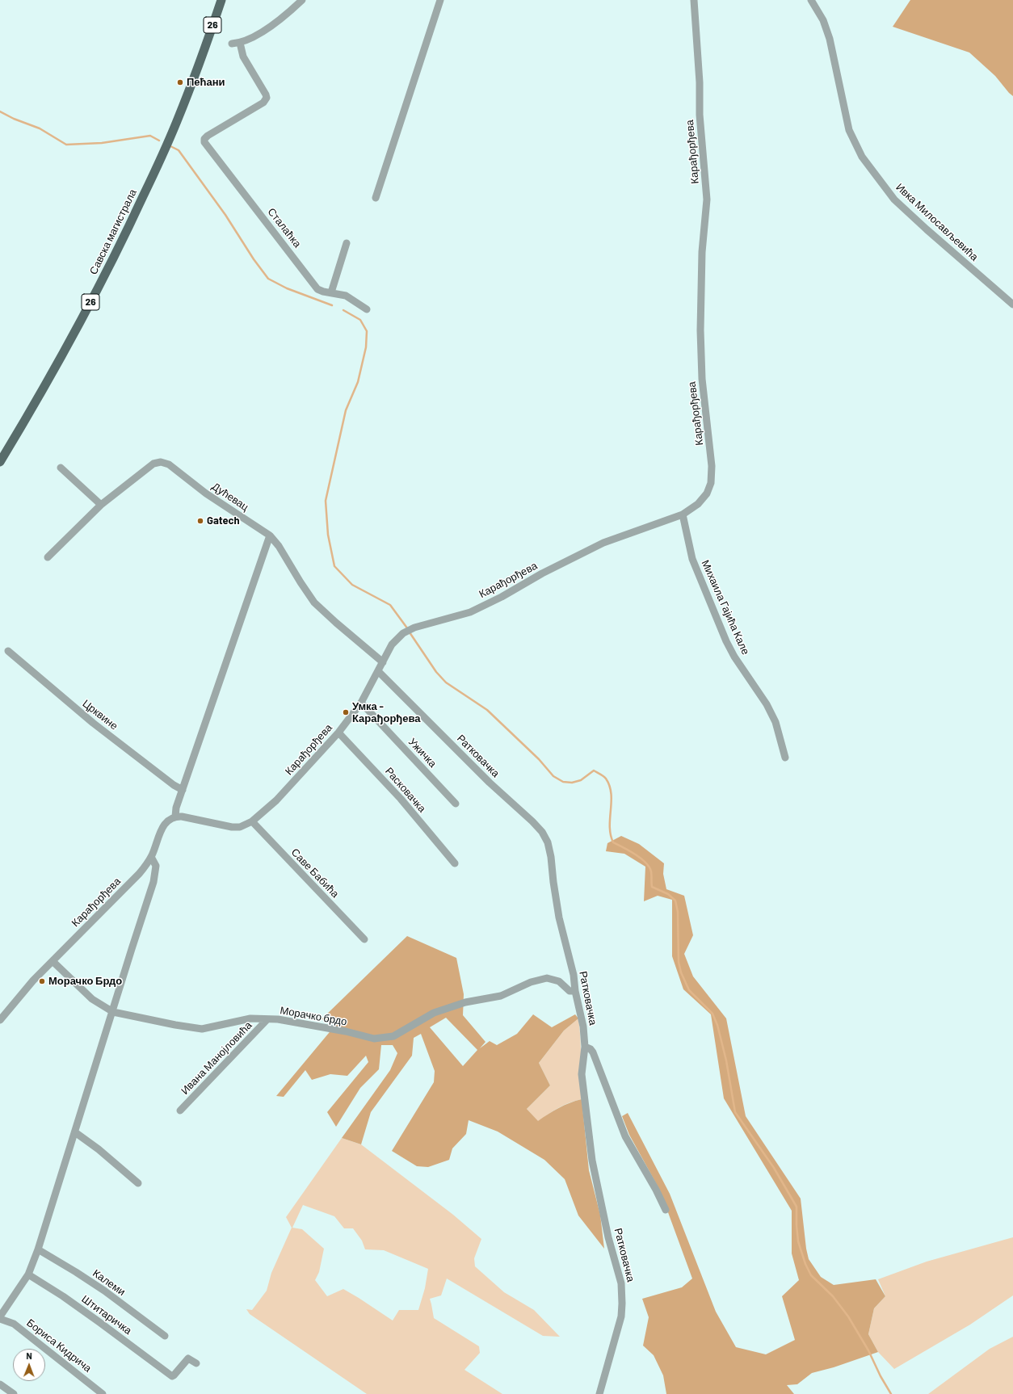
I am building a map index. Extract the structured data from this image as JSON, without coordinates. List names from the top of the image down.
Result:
{
  "streets": {
    "main road": ["26", "Савска магистрала"],
    "street": [
      "Карађорђева",
      "Ивка Милосављевића",
      "Сталаћка",
      "Дућевац",
      "Михаила Гајића Кале",
      "Црквине",
      "Ужичка",
      "Ратковачка",
      "Расковачка",
      "Саве Бабића",
      "Морачко брдо",
      "Ивана Манојловића",
      "Калеми",
      "Штитаричка",
      "Бориса Кидрича"
    ]
  },
  "crossings": [
    ["Карађорђева", "Дућевац"],
    ["Карађорђева", "Михаила Гајића Кале"],
    ["Карађорђева", "Ужичка"],
    ["Карађорђева", "Ратковачка"],
    ["Карађорђева", "Расковачка"],
    ["Карађорђева", "Саве Бабића"],
    ["Карађорђева", "Морачко брдо"],
    ["Ратковачка", "Морачко брдо"],
    ["Морачко брдо", "Ивана Манојловића"]
  ],
  "places": [
    "Пећани",
    "Gatech",
    "Умка - Карађорђева",
    "Морачко Брдо"
  ],
  "north": "top"
}
